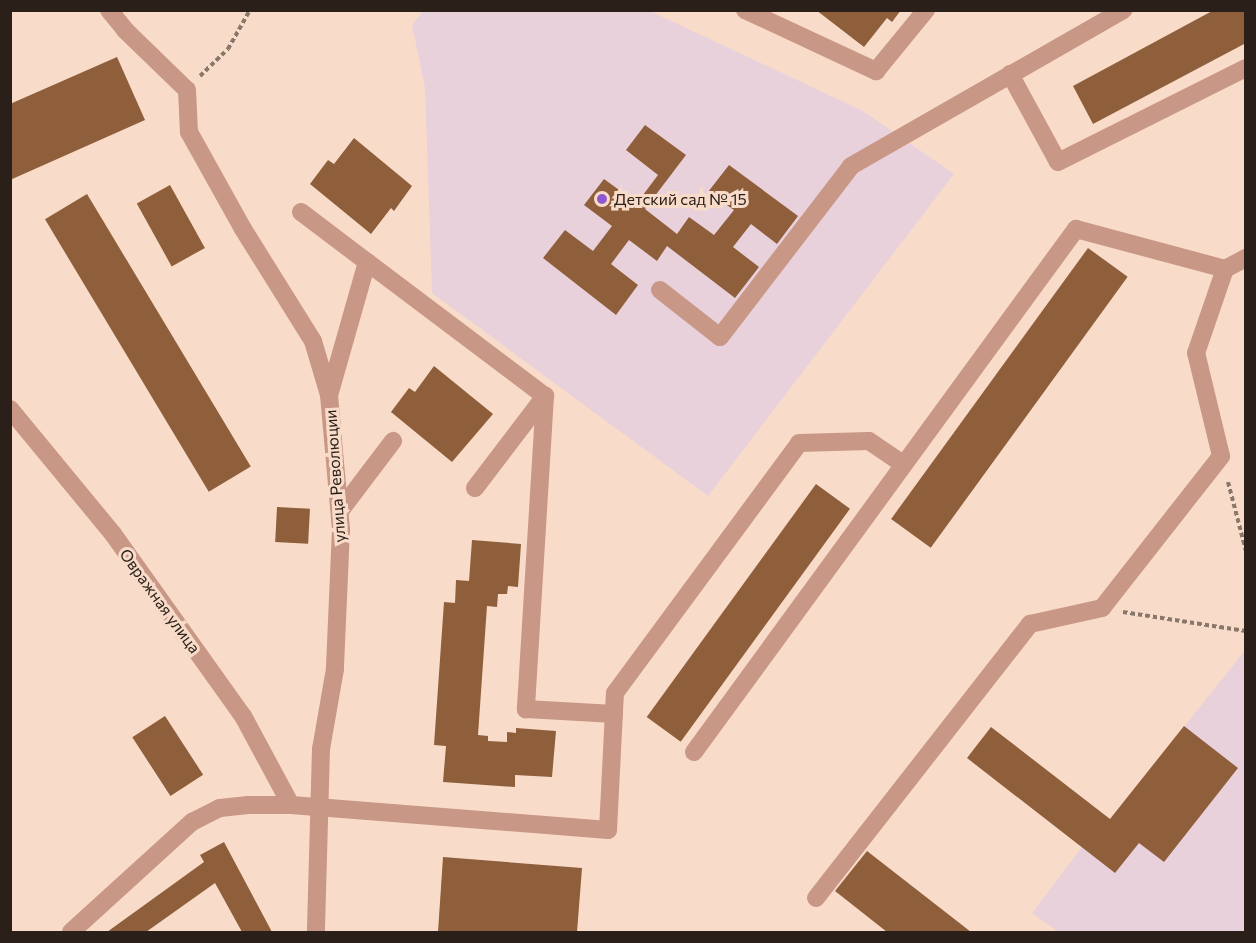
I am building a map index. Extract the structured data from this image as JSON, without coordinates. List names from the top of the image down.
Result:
{
  "streets": {
    "street": ["улица Революции", "Овражная улица"]
  },
  "places": ["Детский сад № 15"]
}
